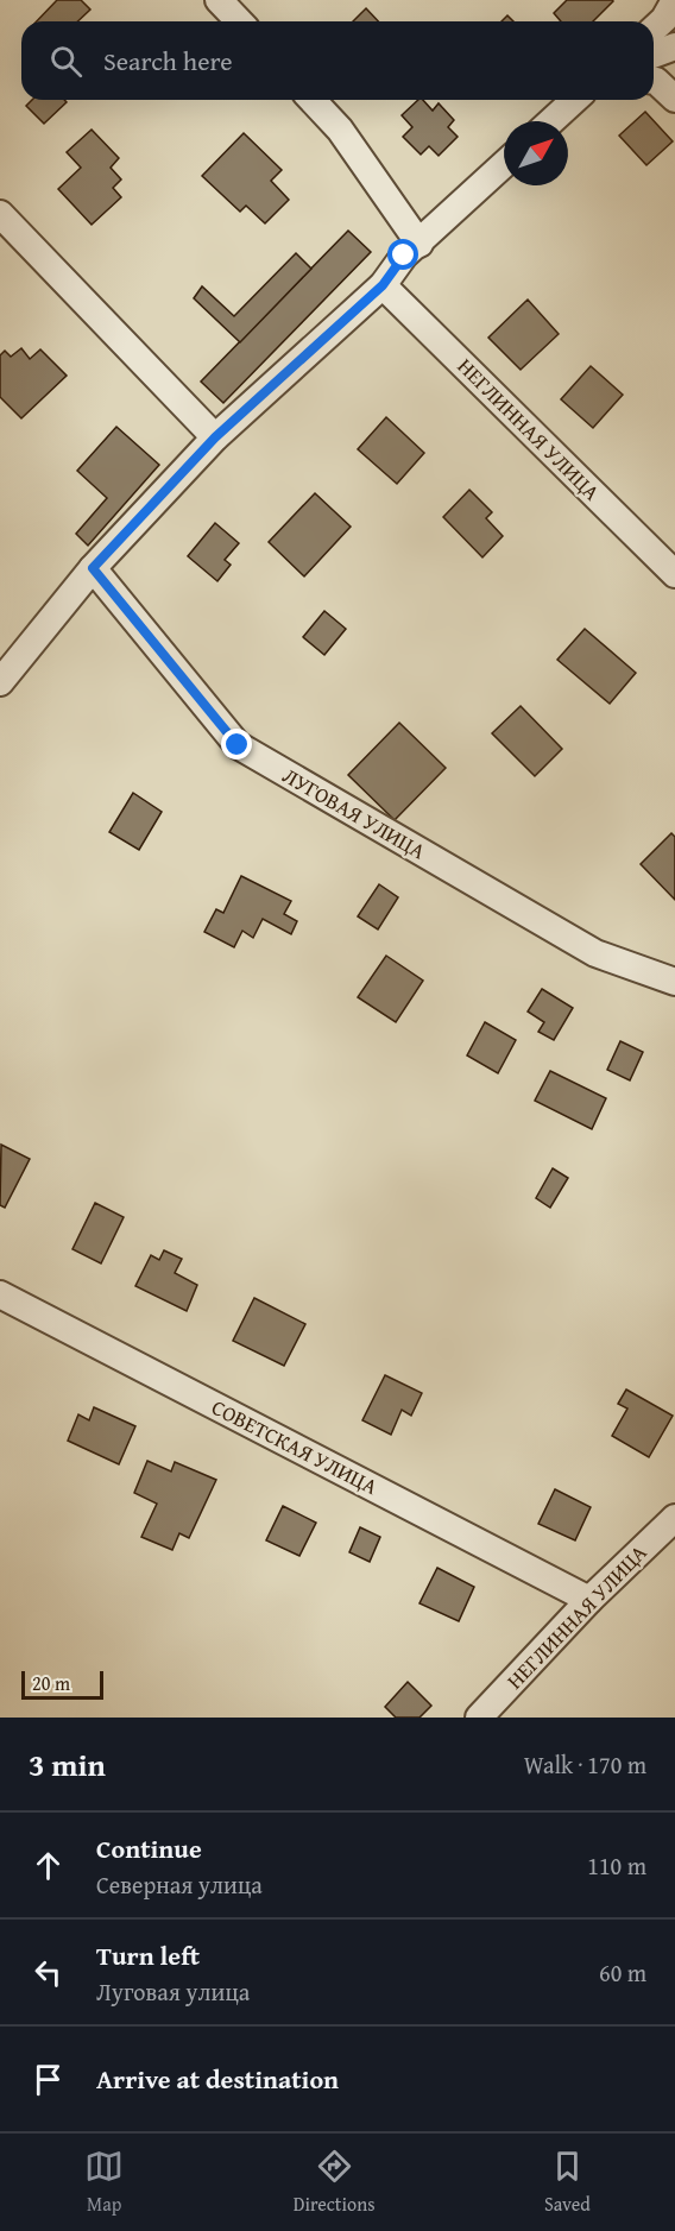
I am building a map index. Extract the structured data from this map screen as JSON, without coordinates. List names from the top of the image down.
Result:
{
  "streets": {
    "street": ["НЕГЛИННАЯ УЛИЦА", "ЛУГОВАЯ УЛИЦА", "СОВЕТСКАЯ УЛИЦА"]
  },
  "crossings": [
    ["НЕГЛИННАЯ УЛИЦА", "СОВЕТСКАЯ УЛИЦА"]
  ],
  "scale_bar": "20 m",
  "north": "top right",
  "page": {
    "search": "Search here",
    "scale": "20 m",
    "heading": ["3 min", "Walk · 170 m"],
    "list": [
      ["Continue", "Северная улица", "110 m"],
      ["Turn left", "Луговая улица", "60 m"],
      "Arrive at destination"
    ],
    "nav": ["Map", "Directions", "Saved"]
  }
}
